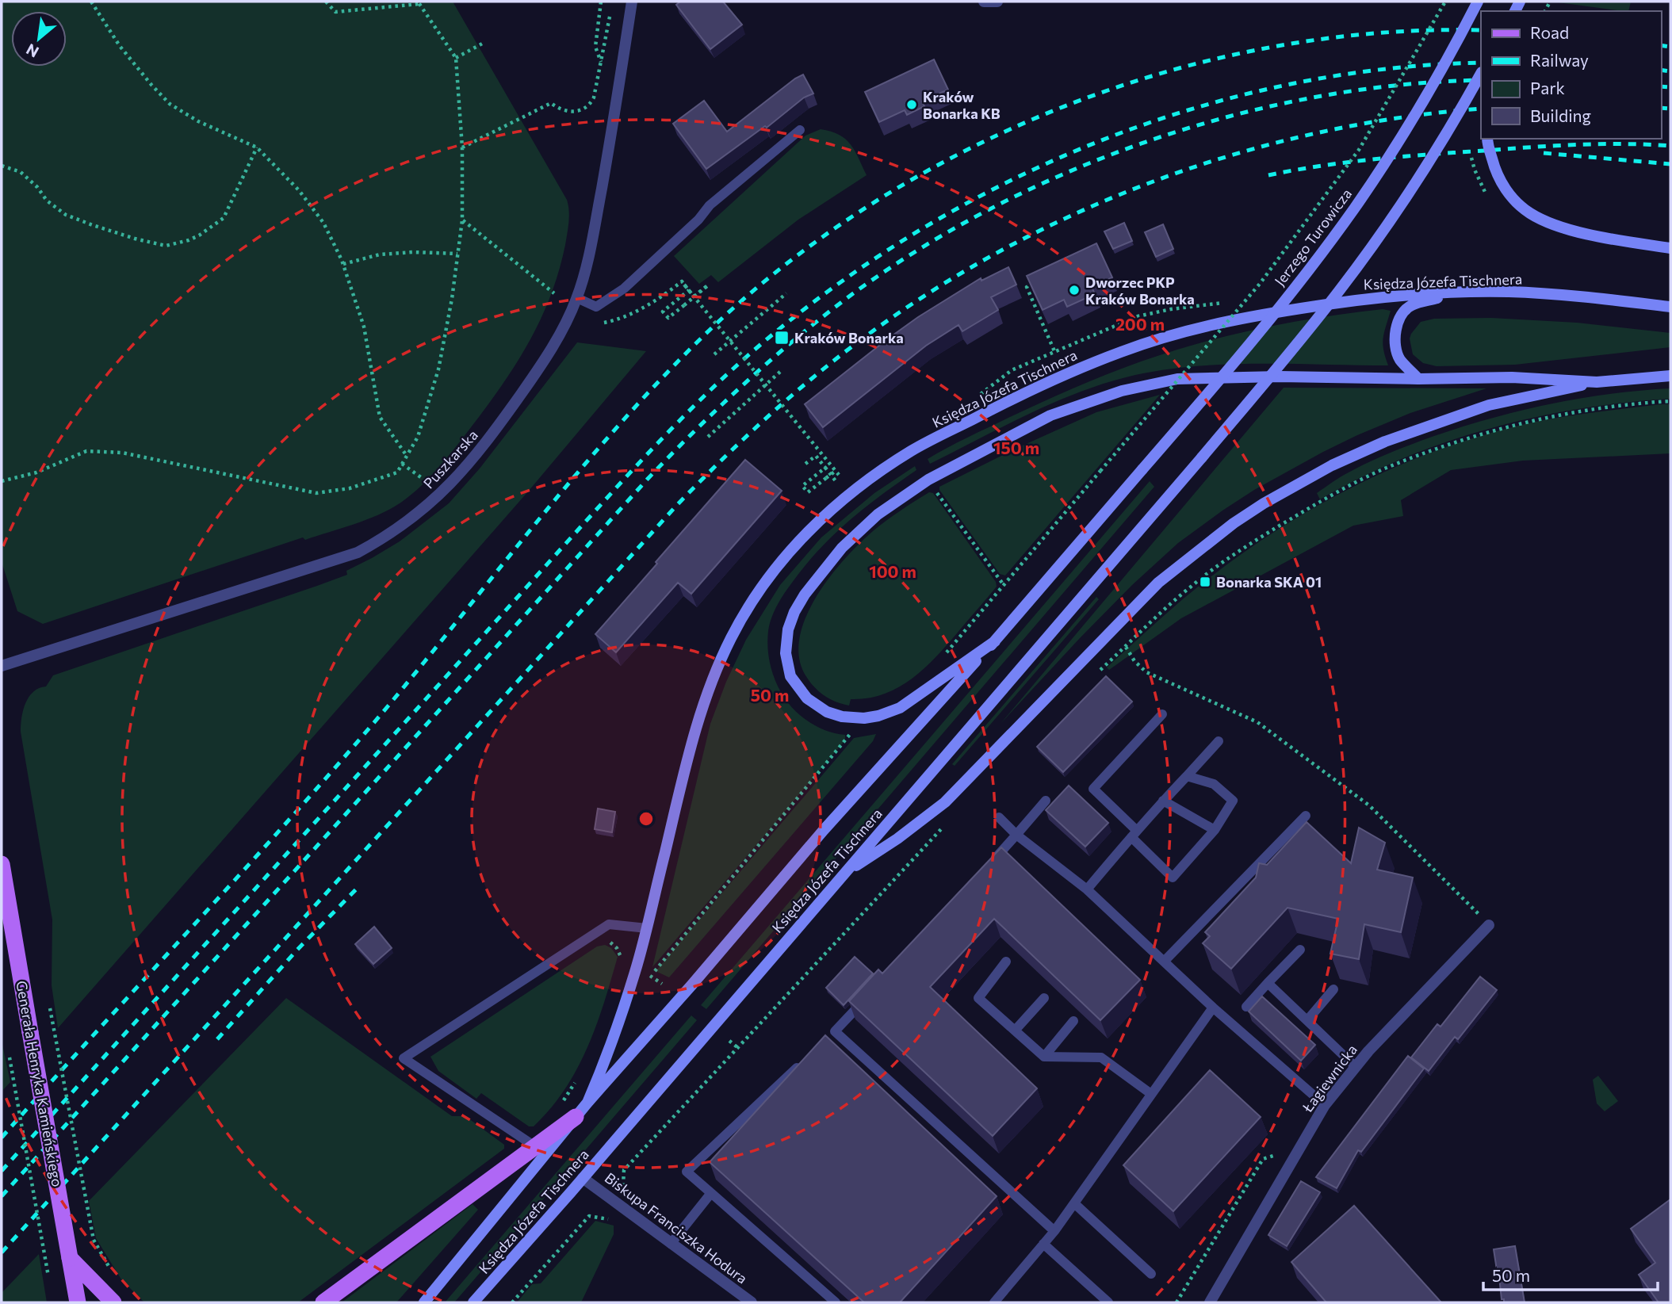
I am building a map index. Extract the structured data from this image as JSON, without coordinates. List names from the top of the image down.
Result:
{
  "streets": {
    "main road": ["Jerzego Turowicza", "Księdza Józefa Tischnera", "Generała Henryka Kamieńskiego"],
    "street": ["Puszkarska", "Łagiewnicka", "Biskupa Franciszka Hodura"]
  },
  "crossings": [
    ["Jerzego Turowicza", "Księdza Józefa Tischnera"],
    ["Księdza Józefa Tischnera", "Biskupa Franciszka Hodura"]
  ],
  "places": {
    "other": ["Kraków Bonarka KB", "Dworzec PKP Kraków Bonarka"],
    "transit": ["Kraków Bonarka", "Bonarka SKA 01"]
  },
  "legend": [
    "Road",
    "Railway",
    "Park",
    "Building"
  ],
  "scale_bar": "50 m",
  "north": "bottom left",
  "rings": [
    "200 m",
    "150 m",
    "100 m",
    "50 m"
  ]
}
